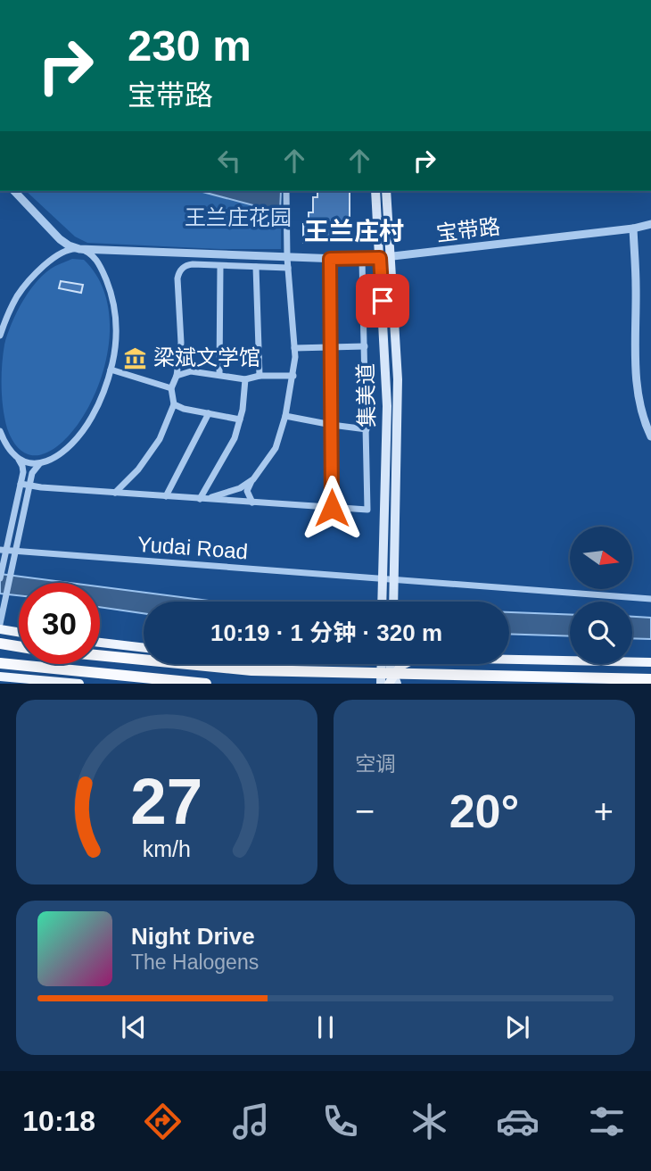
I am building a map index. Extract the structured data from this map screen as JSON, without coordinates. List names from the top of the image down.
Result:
{
  "streets": {
    "main road": ["集美道"],
    "street": ["宝带路", "Yudai Road"]
  },
  "crossings": [
    ["宝带路", "集美道"],
    ["集美道", "Yudai Road"]
  ],
  "districts": ["王兰庄村"],
  "parks": ["王兰庄花园"],
  "places": {
    "museum": ["梁斌文学馆"]
  },
  "north": "right",
  "page": {
    "turn": ["230 m", "宝带路"],
    "limit": "30",
    "trip": "10:19 · 1 分钟 · 320 m",
    "tile": "空调",
    "heat": ["−", "20°", "+"],
    "song": ["Night Drive", "The Halogens"],
    "tabs": "10:18",
    "gauge": ["27", "km/h"]
  }
}
